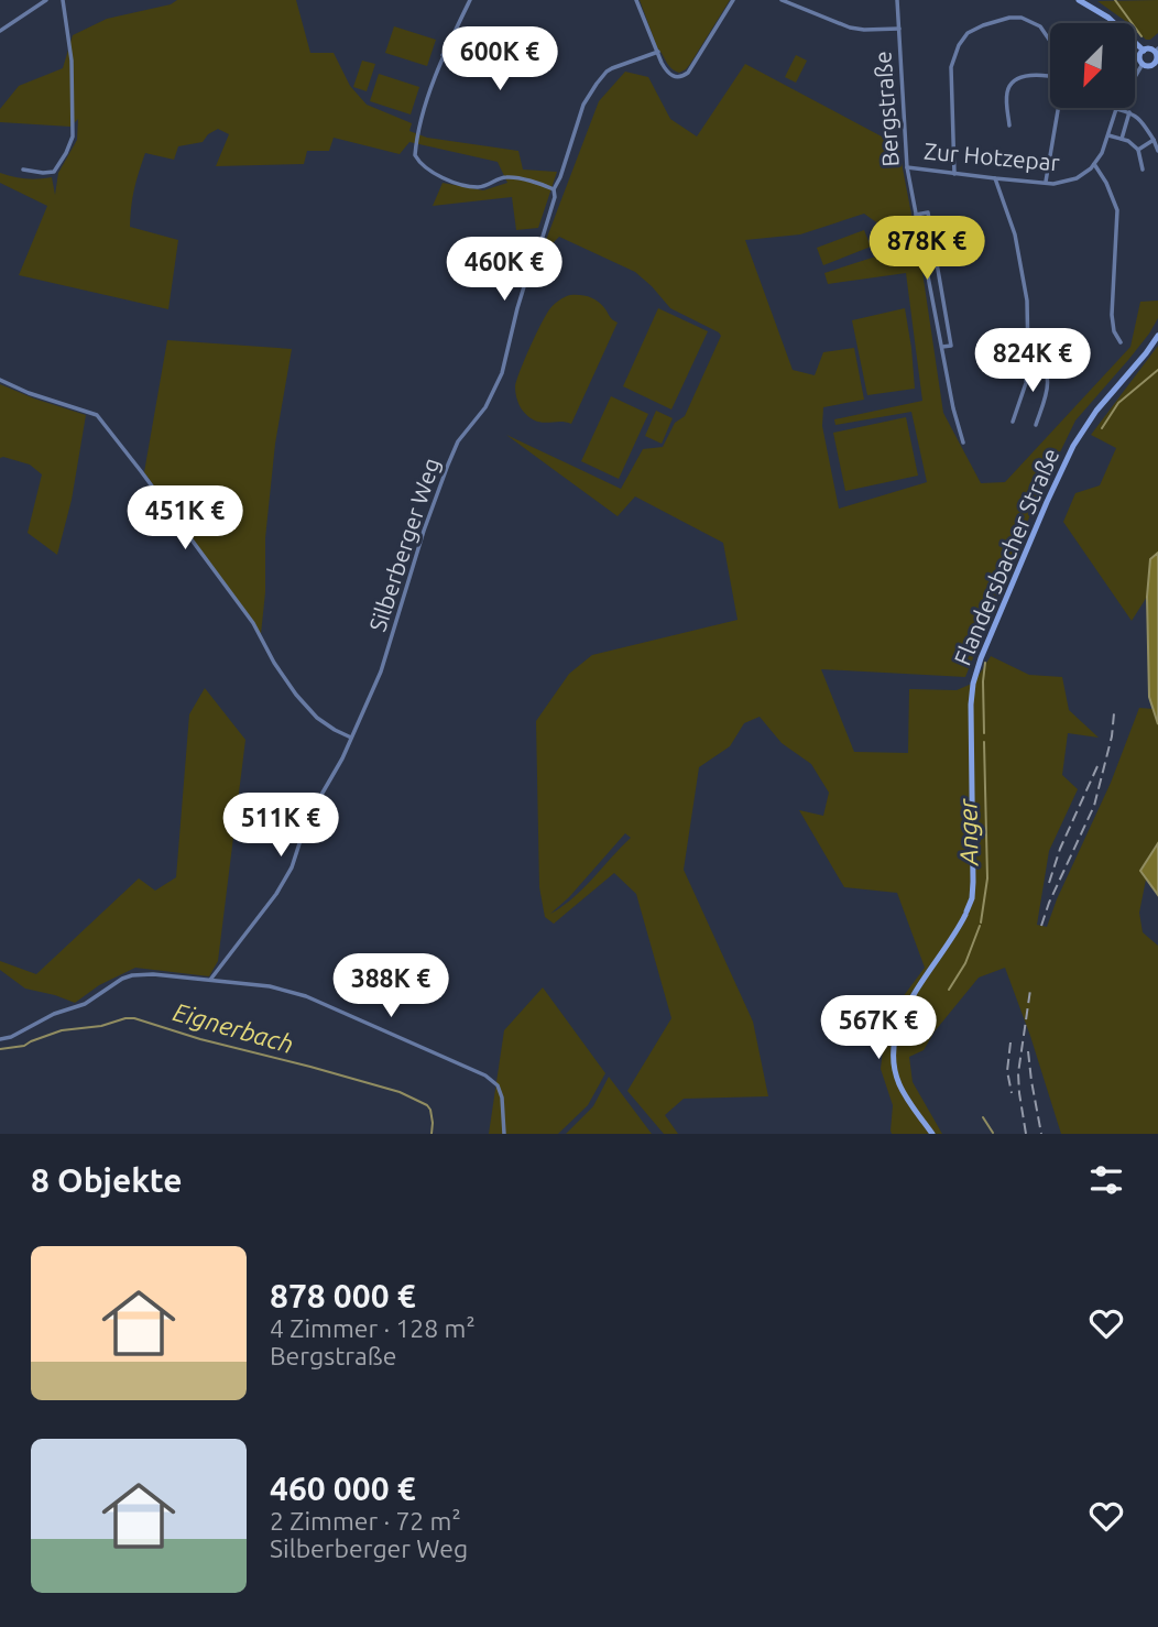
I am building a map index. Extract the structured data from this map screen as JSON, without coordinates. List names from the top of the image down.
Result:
{
  "streets": {
    "street": [
      "Bergstraße",
      "Zur Hotzepar",
      "Silberberger Weg",
      "Flandersbacher Straße"
    ]
  },
  "crossings": [
    ["Bergstraße", "Zur Hotzepar"]
  ],
  "water": ["Anger", "Eignerbach"],
  "north": "bottom left",
  "page": {
    "price": [
      "600K €",
      "878K €",
      "460K €",
      "824K €",
      "451K €",
      "511K €",
      "388K €",
      "567K €"
    ],
    "heading": "8 Objekte",
    "list": [
      {
        "name": "878 000 €",
        "note": "4 Zimmer · 128 m² · Bergstraße"
      },
      {
        "name": "460 000 €",
        "note": "2 Zimmer · 72 m² · Silberberger Weg"
      }
    ]
  }
}
